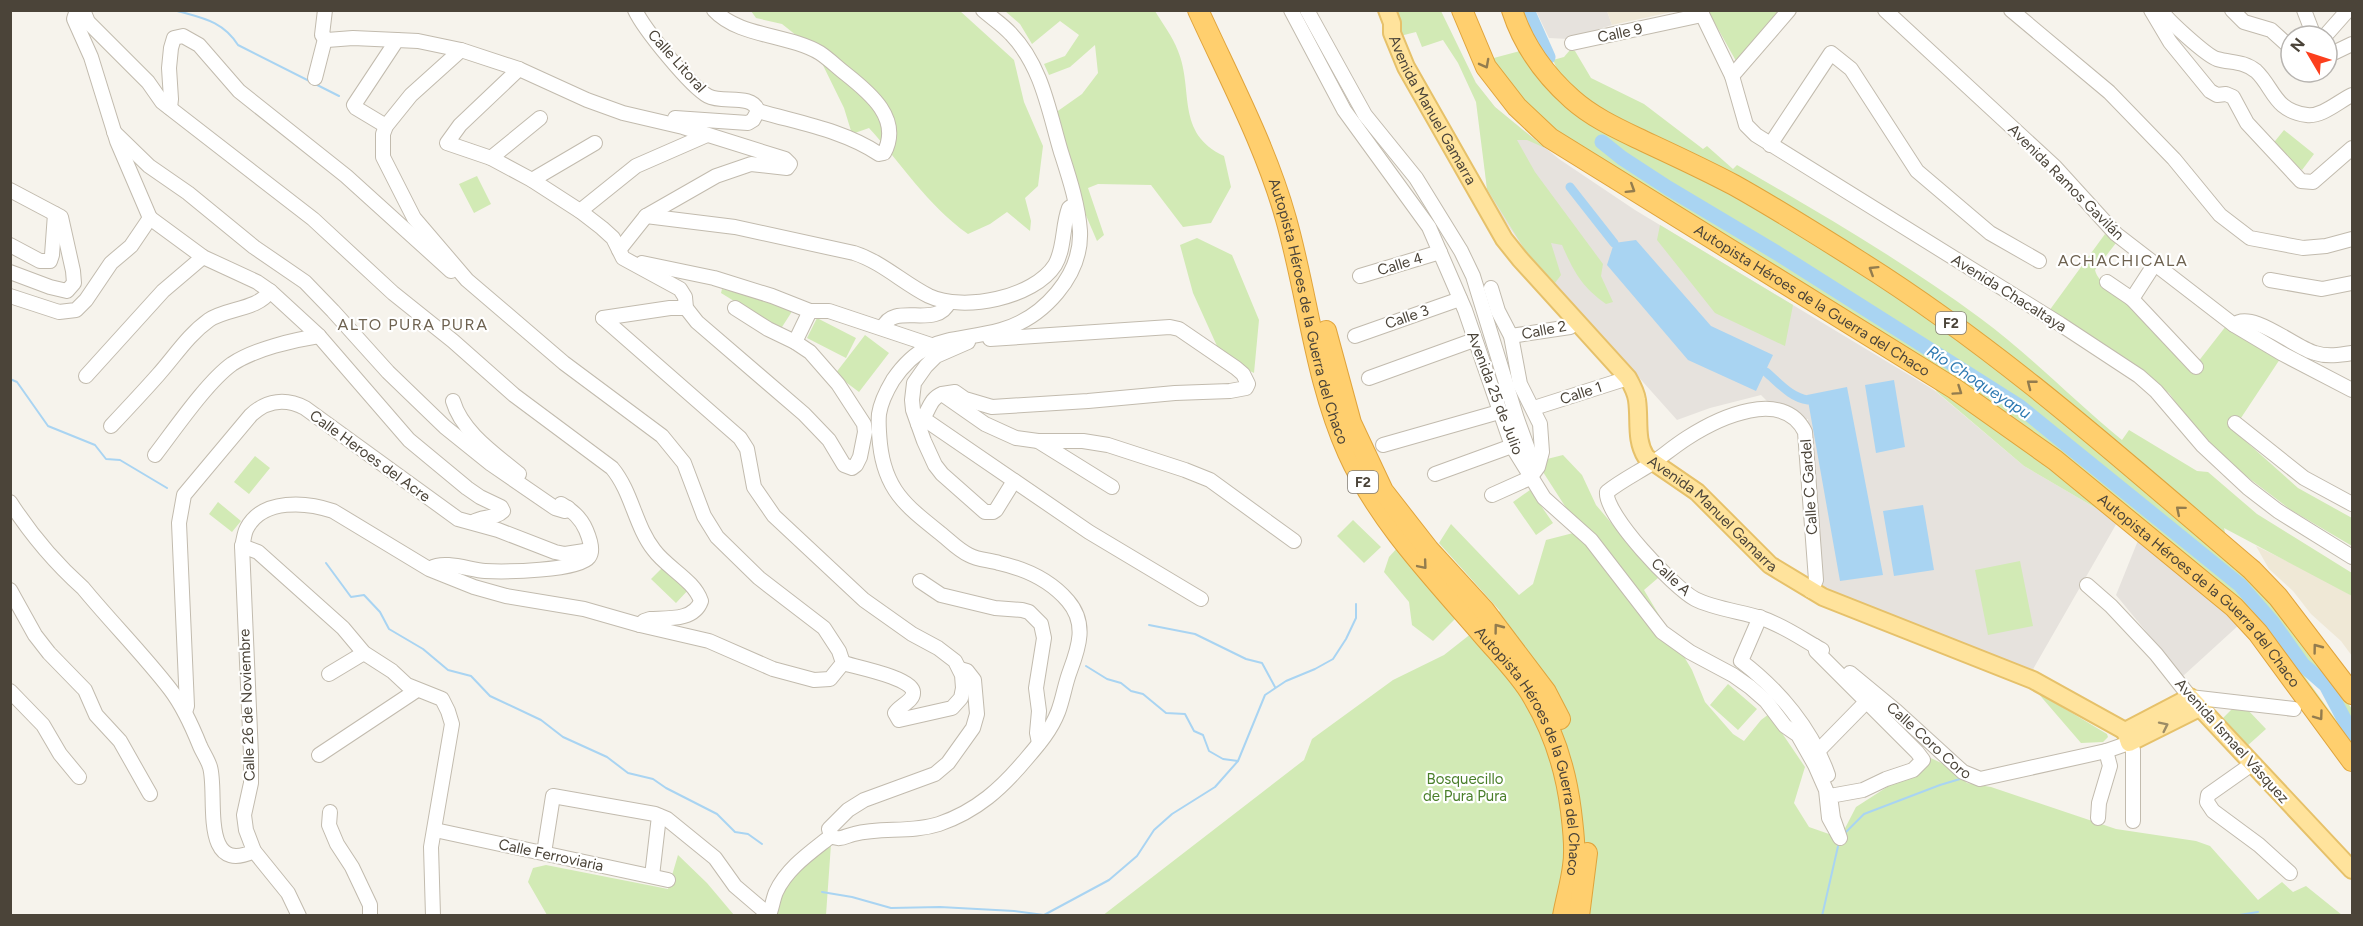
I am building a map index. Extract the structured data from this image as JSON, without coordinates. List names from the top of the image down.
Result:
{
  "streets": {
    "highway": ["Autopista Héroes de la Guerra del Chaco", "F2"],
    "main road": ["Avenida Manuel Gamarra", "Calle Coro Coro", "Avenida Ismael Vásquez"],
    "street": [
      "Calle 9",
      "Calle Litoral",
      "Avenida Ramos Gavilán",
      "Calle 4",
      "Avenida Chacaltaya",
      "Calle 3",
      "Calle 2",
      "Avenida 25 de Julio",
      "Calle 1",
      "Calle Heroes del Acre",
      "Calle C Gardel",
      "Calle A",
      "Calle 26 de Noviembre",
      "Calle Ferroviaria"
    ]
  },
  "crossings": [
    ["Calle 9", "Avenida Chacaltaya"],
    ["Avenida Manuel Gamarra", "Calle 2"],
    ["Avenida Manuel Gamarra", "Calle 1"],
    ["Avenida Manuel Gamarra", "Calle C Gardel"],
    ["Avenida Manuel Gamarra", "Calle A"],
    ["Avenida Manuel Gamarra", "Calle Coro Coro"],
    ["Calle 4", "Avenida 25 de Julio"],
    ["Calle 3", "Avenida 25 de Julio"],
    ["Calle C Gardel", "Calle A"],
    ["Calle A", "Calle Coro Coro"],
    ["Calle Coro Coro", "Avenida Ismael Vásquez"]
  ],
  "districts": ["ACHACHICALA", "ALTO PURA PURA"],
  "water": ["Río Choqueyapu"],
  "parks": ["Bosquecillo de Pura Pura"],
  "north": "top left"
}
